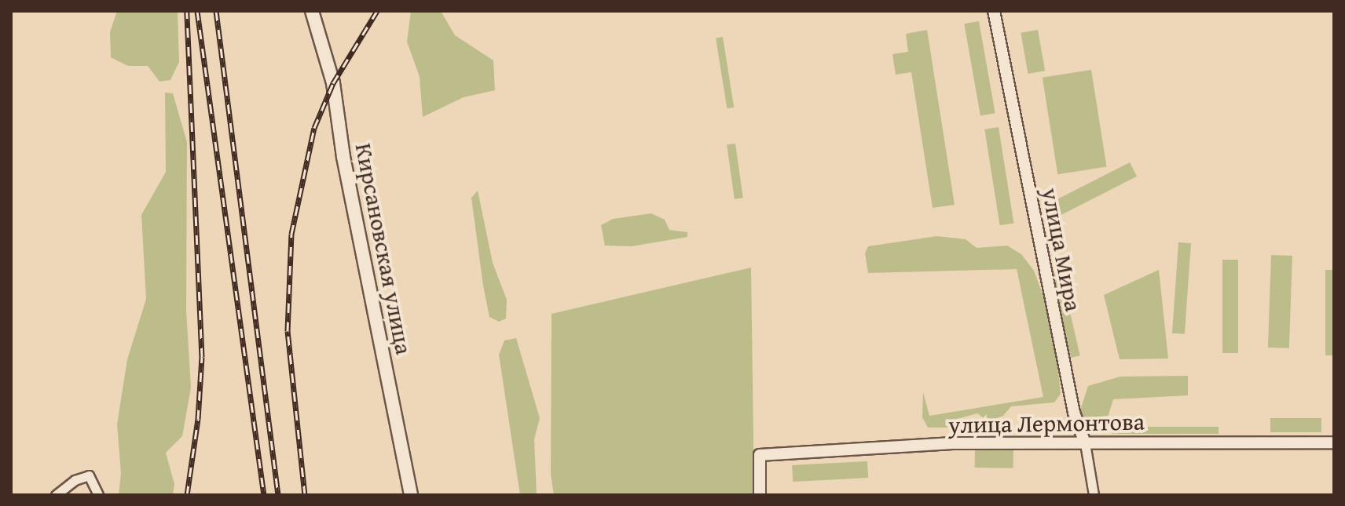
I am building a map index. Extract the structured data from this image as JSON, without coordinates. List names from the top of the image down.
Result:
{
  "streets": {
    "main road": ["Кирсановская улица"],
    "street": ["улица Мира", "улица Лермонтова"]
  },
  "crossings": [
    ["улица Мира", "улица Лермонтова"]
  ]
}
